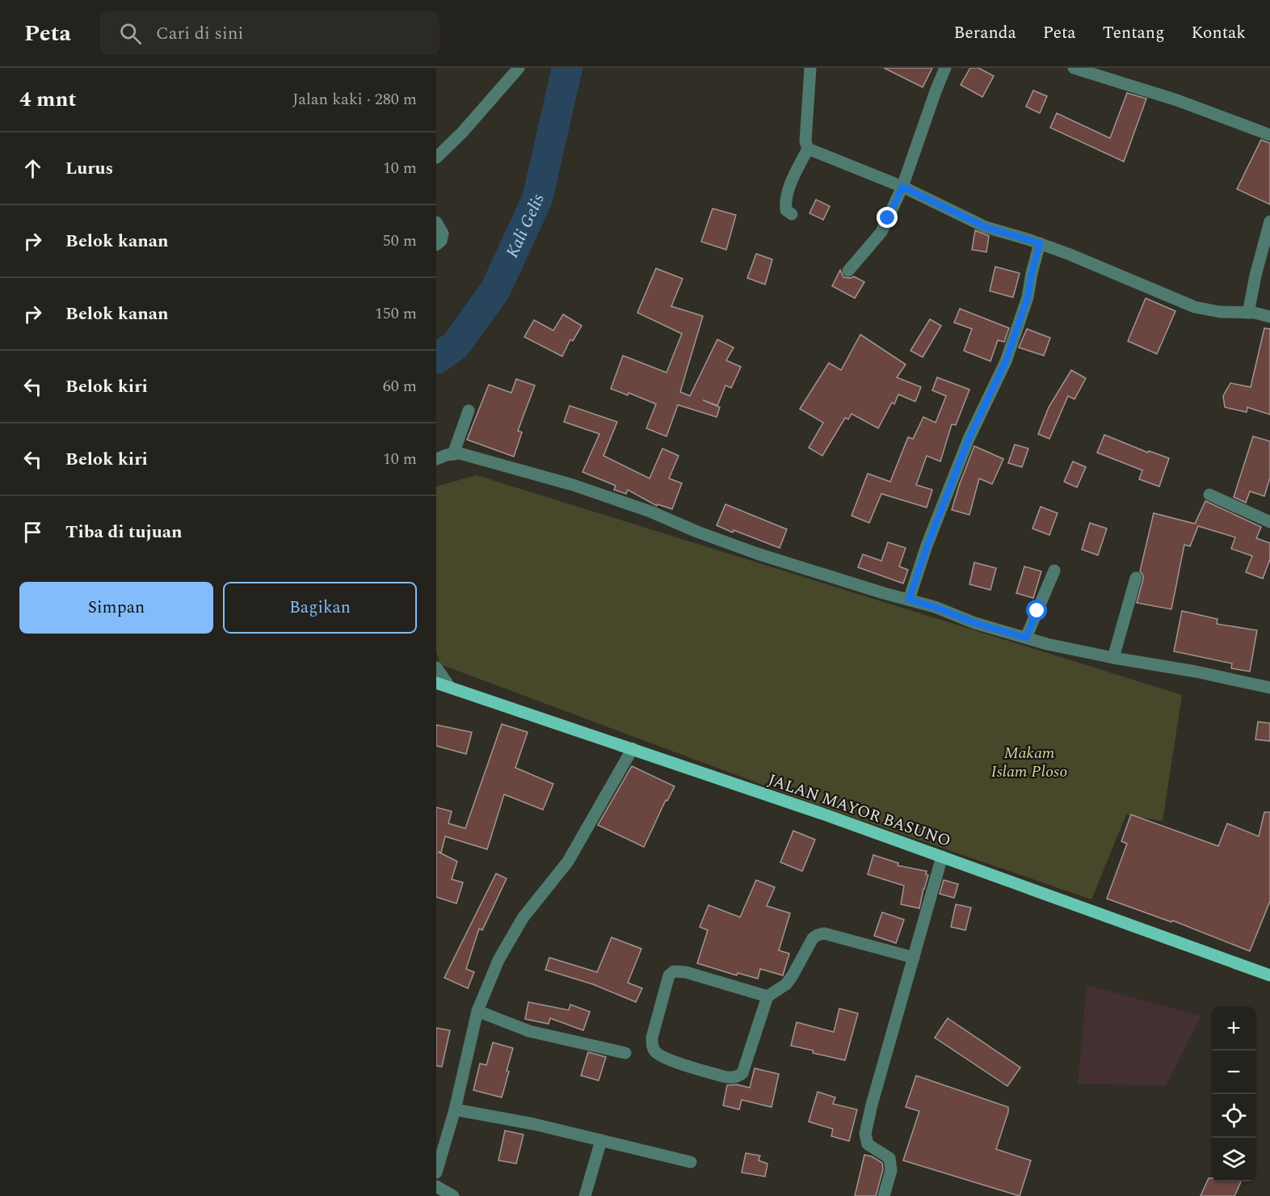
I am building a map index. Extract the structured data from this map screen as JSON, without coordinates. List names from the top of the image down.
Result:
{
  "streets": {
    "main road": ["JALAN MAYOR BASUNO"]
  },
  "water": ["Kali Gelis"],
  "parks": ["Makam Islam Ploso"],
  "page": {
    "header": "Peta",
    "search": "Cari di sini",
    "nav": [
      "Beranda",
      "Peta",
      "Tentang",
      "Kontak"
    ],
    "heading": ["4 mnt", "Jalan kaki · 280 m"],
    "list": [
      ["Lurus", "10 m"],
      ["Belok kanan", "50 m"],
      ["Belok kanan", "150 m"],
      ["Belok kiri", "60 m"],
      ["Belok kiri", "10 m"],
      "Tiba di tujuan"
    ],
    "buttons": ["Simpan", "Bagikan"],
    "map_buttons": ["+", "−"]
  }
}
